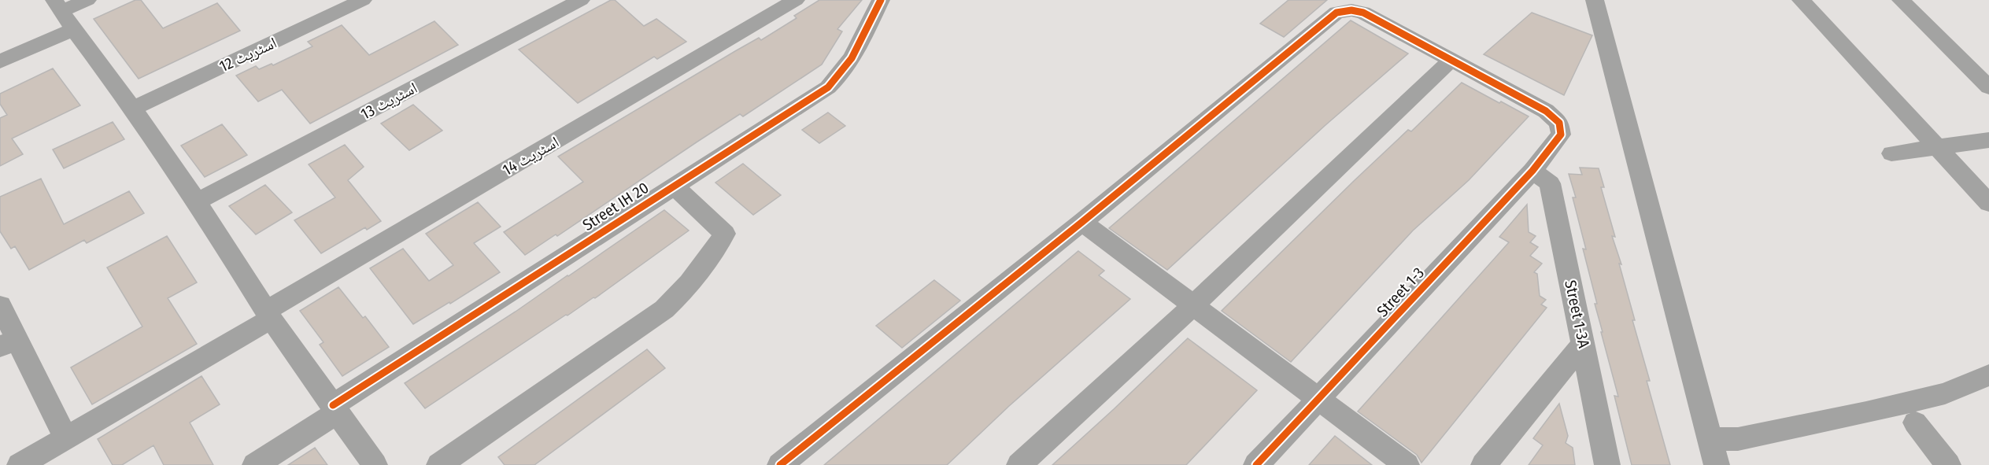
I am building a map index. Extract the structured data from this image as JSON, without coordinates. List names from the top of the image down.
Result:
{
  "streets": {
    "street": [
      "اسٹریٹ 12",
      "اسٹریٹ 13",
      "اسٹریٹ 14",
      "Street IH 20",
      "Street 1-3",
      "Street 1-3A"
    ]
  },
  "crossings": [
    ["Street 1-3", "Street 1-3A"]
  ]
}
